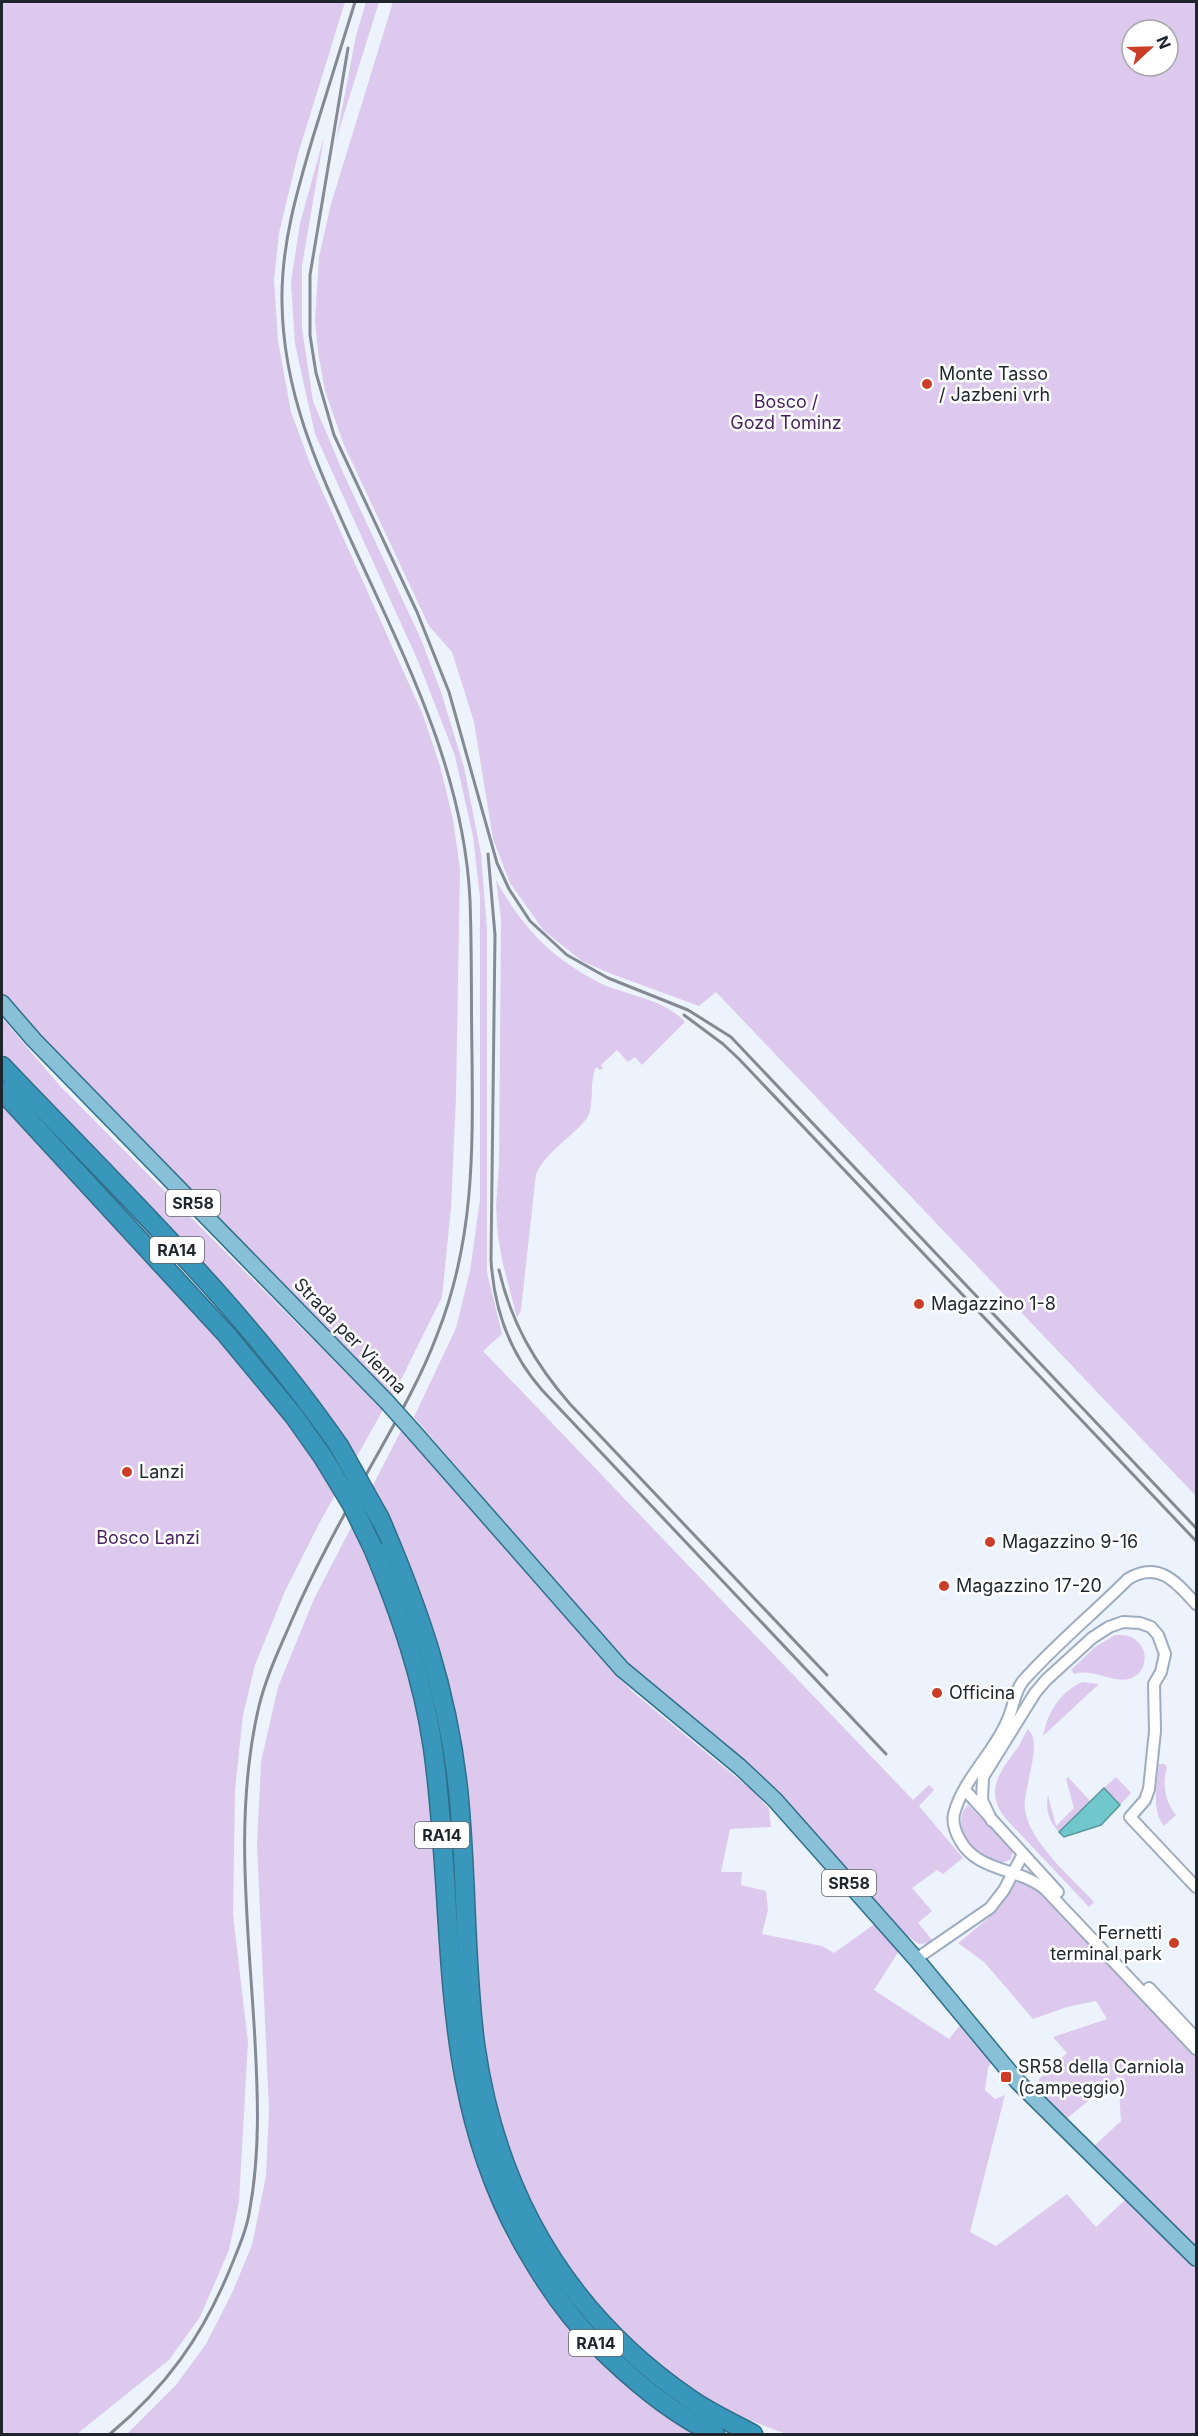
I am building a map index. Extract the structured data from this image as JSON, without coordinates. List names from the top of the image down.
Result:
{
  "streets": {
    "highway": ["RA14"],
    "main road": ["SR58", "Strada per Vienna"]
  },
  "crossings": [
    ["SR58", "Strada per Vienna"]
  ],
  "parks": ["Bosco / Gozd Tominz", "Bosco Lanzi"],
  "places": {
    "other": [
      "Monte Tasso / Jazbeni vrh",
      "Magazzino 1-8",
      "Lanzi",
      "Magazzino 9-16",
      "Magazzino 17-20",
      "Officina",
      "Fernetti terminal park"
    ],
    "transit": ["SR58 della Carniola (campeggio)"]
  },
  "north": "right"
}
